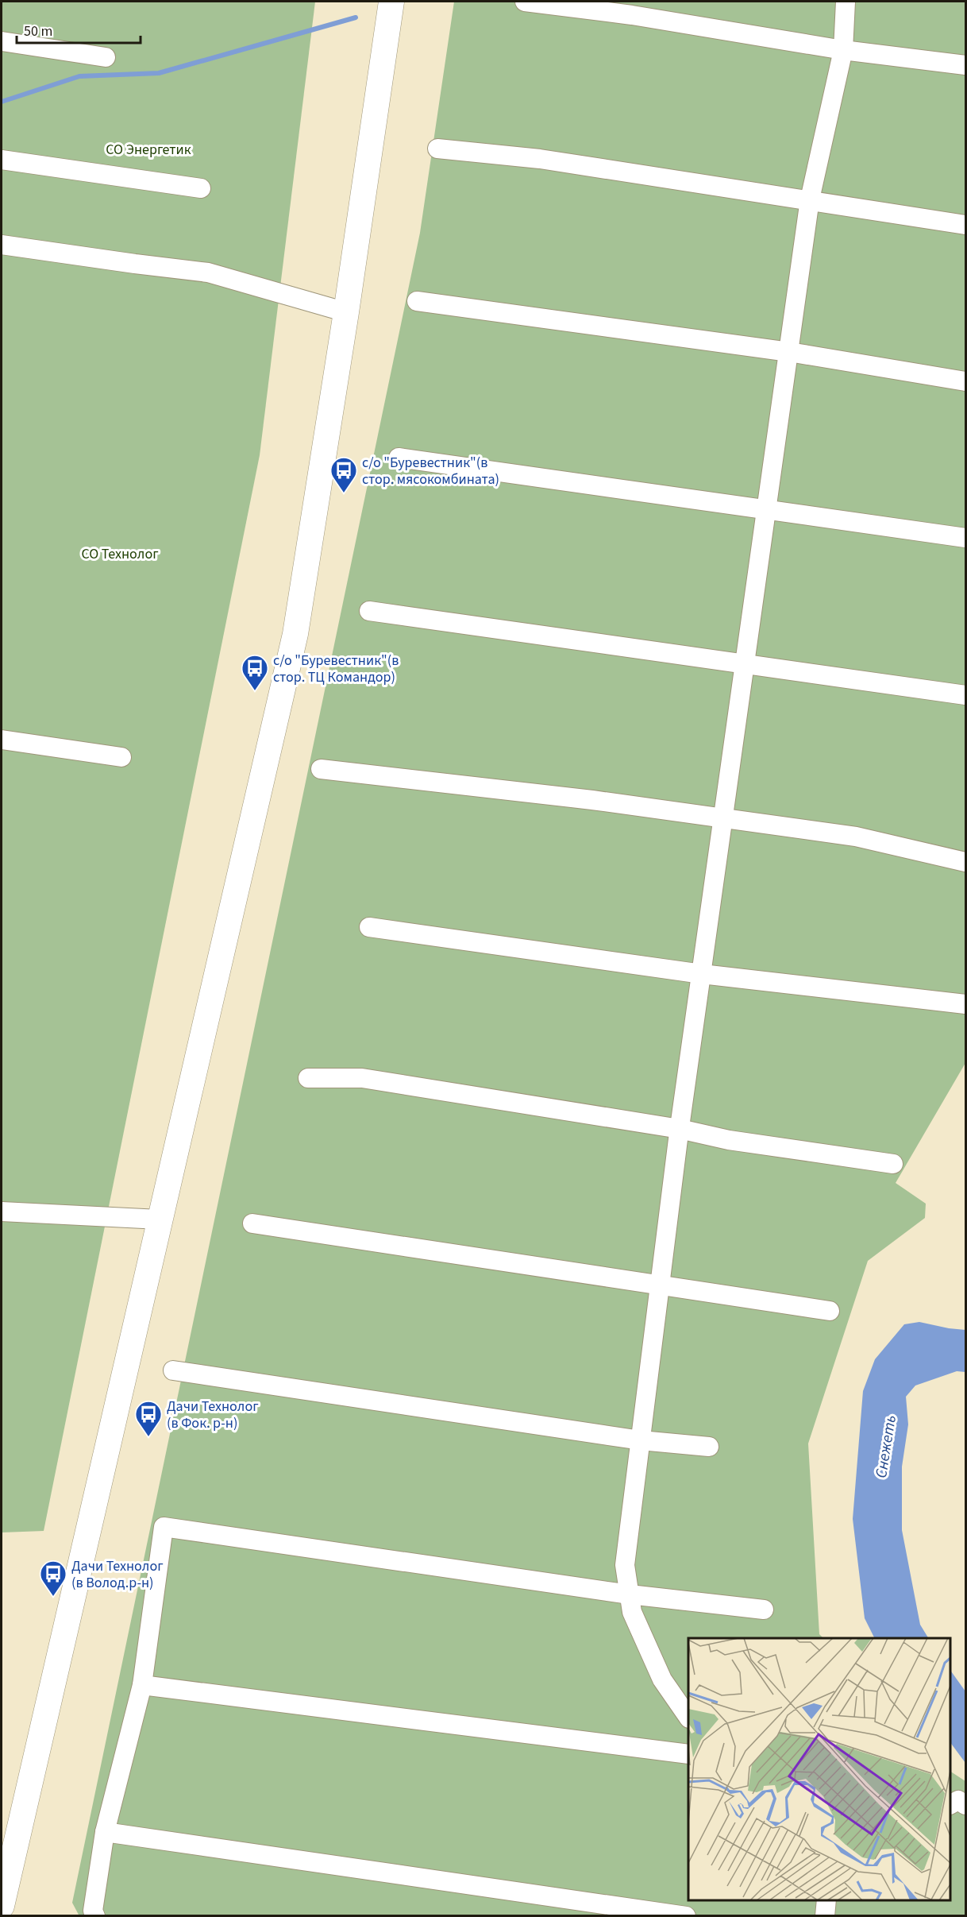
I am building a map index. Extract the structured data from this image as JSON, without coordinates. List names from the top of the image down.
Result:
{
  "water": ["Снежеть"],
  "parks": ["СО Энергетик", "СО Технолог"],
  "places": {
    "bus stop": [
      "с/о \"Буревестник\"(в стор. мясокомбината)",
      "с/о \"Буревестник\"(в стор. ТЦ Командор)",
      "Дачи Технолог (в Фок. р-н)",
      "Дачи Технолог (в Волод.р-н)"
    ]
  },
  "scale_bar": "50 m"
}
